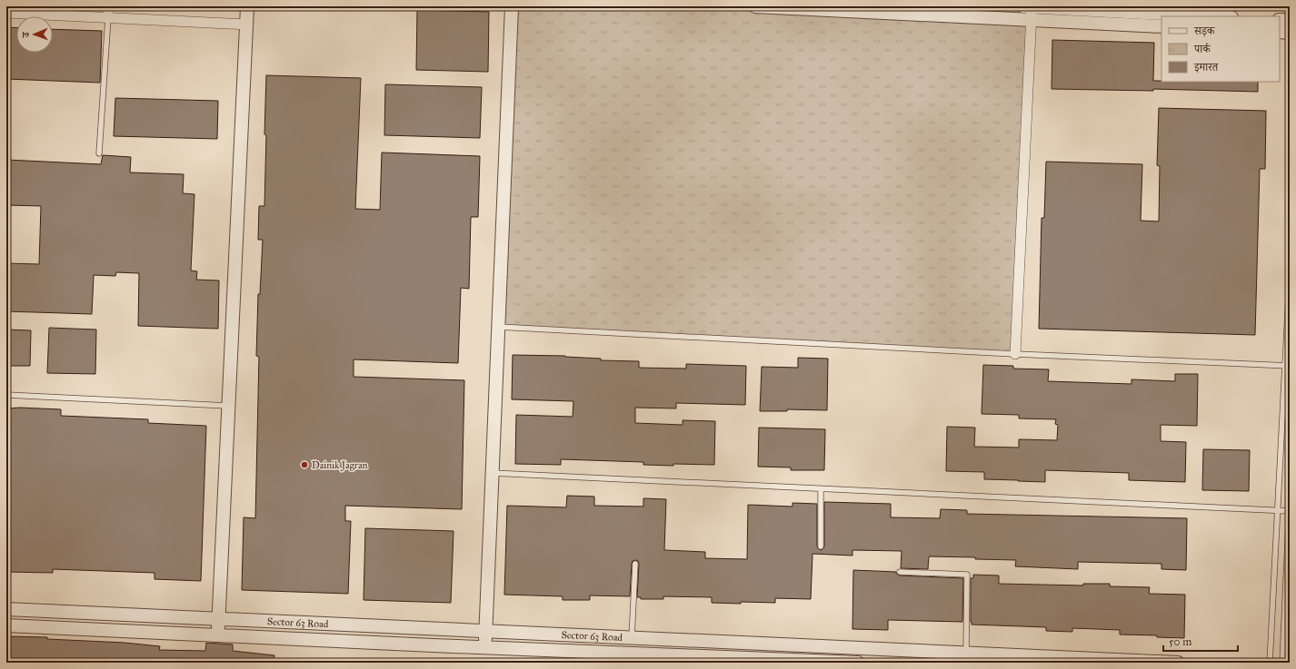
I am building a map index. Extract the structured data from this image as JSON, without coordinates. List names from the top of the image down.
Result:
{
  "streets": {
    "street": ["Sector 63 Road"]
  },
  "places": ["Dainik Jagran"],
  "legend": ["सड़क", "पार्क", "इमारत"],
  "scale_bar": "50 m",
  "north": "left"
}
